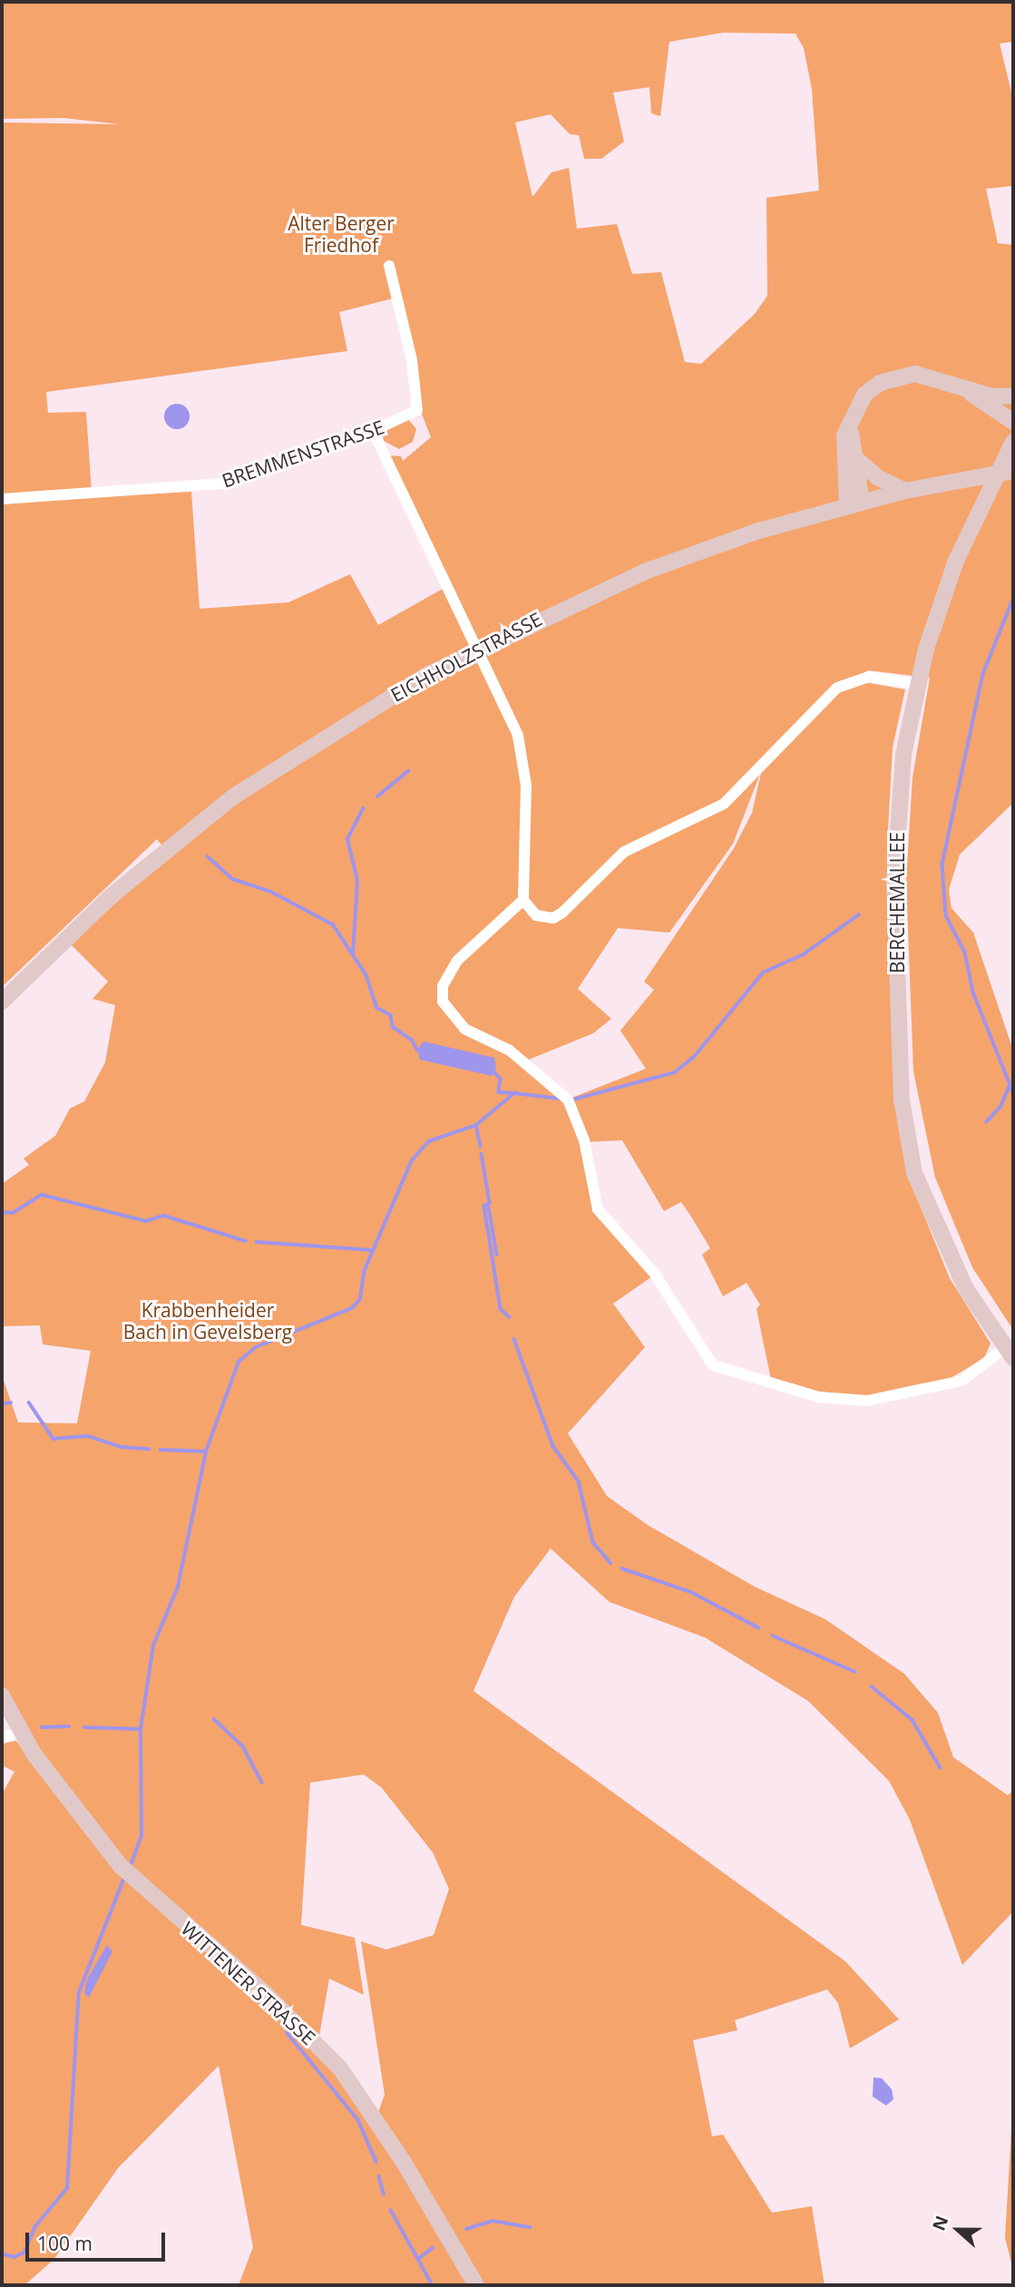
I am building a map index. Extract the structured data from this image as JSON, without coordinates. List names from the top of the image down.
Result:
{
  "streets": {
    "main road": ["EICHHOLZSTRASSE", "BERCHEMALLEE", "WITTENER STRASSE"],
    "street": ["BREMMENSTRASSE"]
  },
  "crossings": [
    ["EICHHOLZSTRASSE", "BERCHEMALLEE"]
  ],
  "parks": ["Alter Berger Friedhof", "Krabbenheider Bach in Gevelsberg"],
  "scale_bar": "100 m",
  "north": "left"
}
